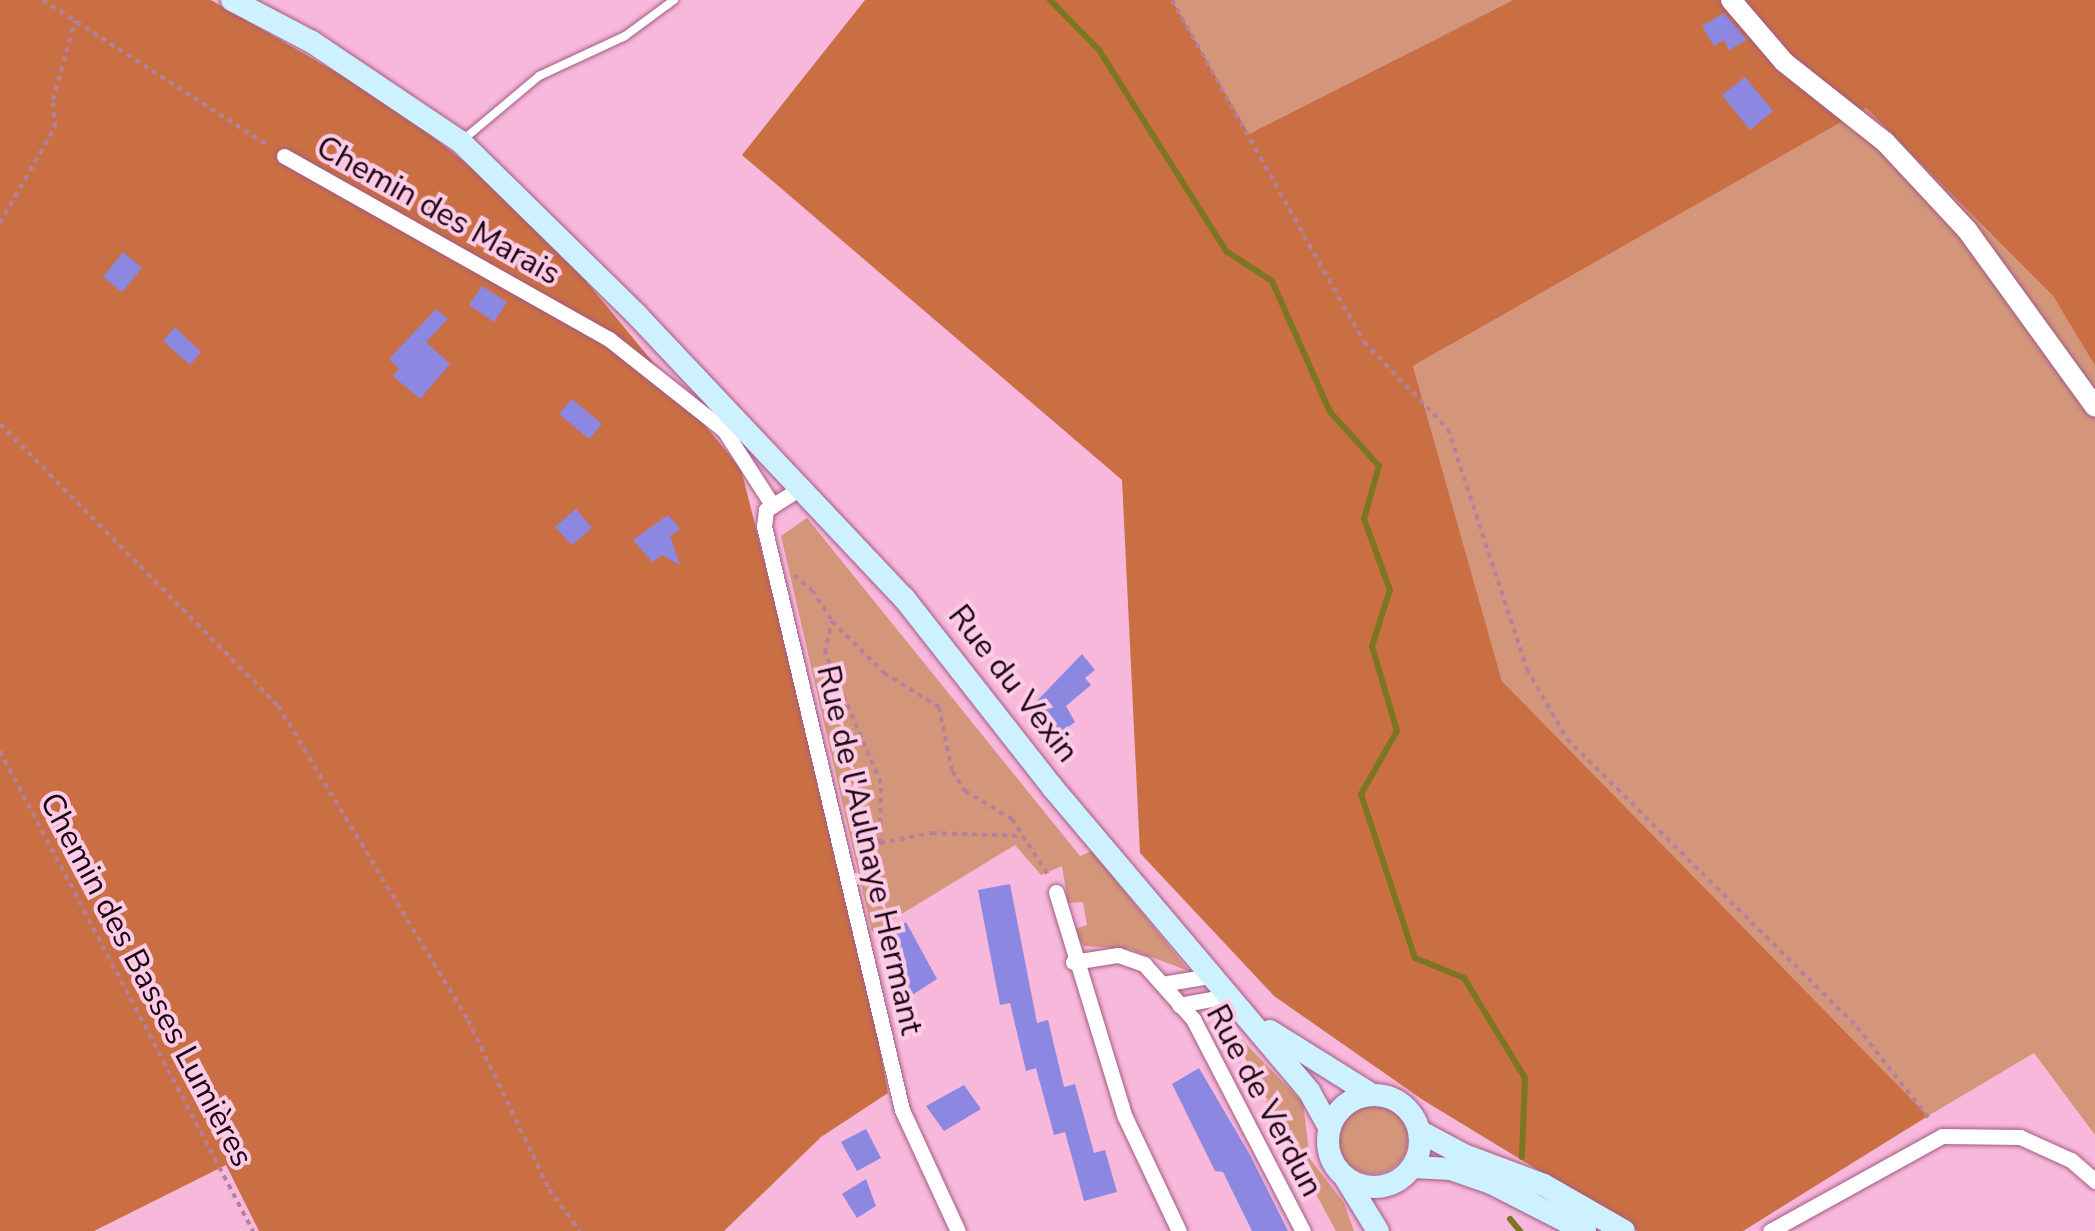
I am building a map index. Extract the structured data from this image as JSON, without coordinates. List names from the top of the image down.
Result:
{
  "streets": {
    "main road": ["Rue du Vexin"],
    "street": ["Chemin des Marais", "Rue de l'Aulnaye Hermant", "Rue de Verdun"],
    "path": ["Chemin des Basses Lumières"]
  },
  "crossings": [
    ["Chemin des Marais", "Rue du Vexin"],
    ["Chemin des Marais", "Rue de l'Aulnaye Hermant"]
  ]
}
